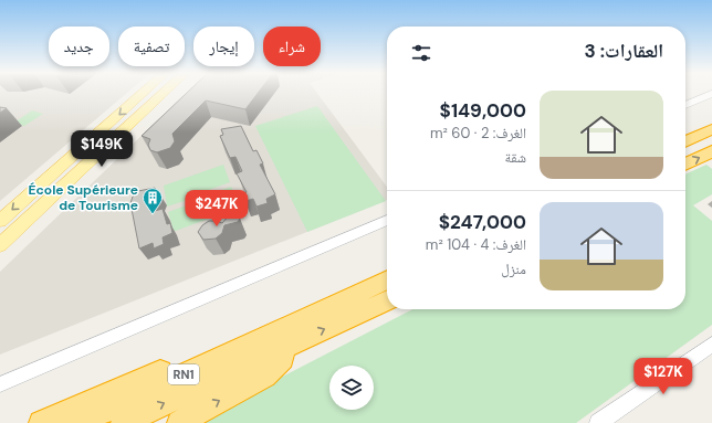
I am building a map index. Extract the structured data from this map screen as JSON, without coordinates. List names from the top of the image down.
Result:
{
  "streets": {
    "highway": ["RN1"]
  },
  "places": {
    "building": ["École Supérieure de Tourisme"]
  },
  "page": {
    "chip": [
      "شراء",
      "إيجار",
      "تصفية",
      "جديد"
    ],
    "heading": "العقارات: 3",
    "list": [
      {
        "name": "$149,000",
        "note": "الغرف: 2 · 60 m² · شقة"
      },
      {
        "name": "$247,000",
        "note": "الغرف: 4 · 104 m² · منزل"
      }
    ],
    "price": ["$149K", "$247K", "$127K"]
  }
}
